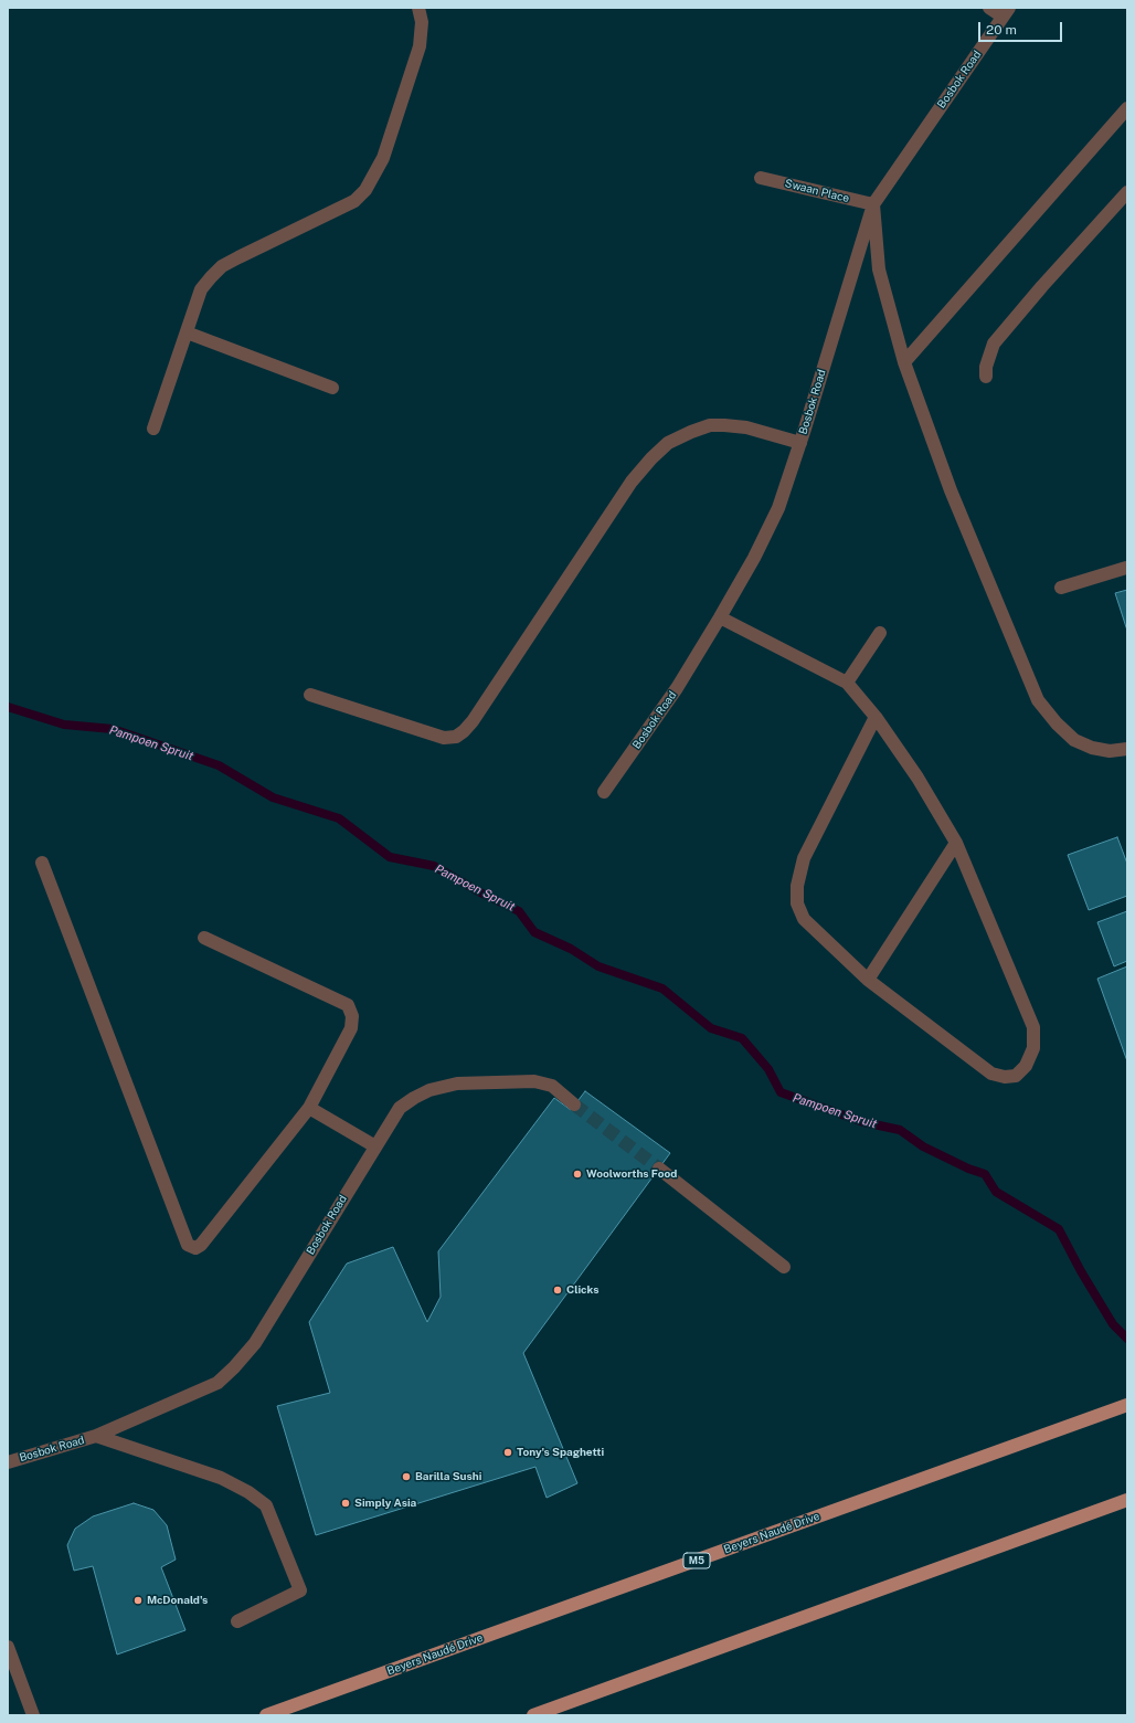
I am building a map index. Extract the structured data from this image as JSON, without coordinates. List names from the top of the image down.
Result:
{
  "streets": {
    "main road": ["Beyers Naudé Drive", "M5"],
    "street": ["Bosbok Road", "Swaan Place"]
  },
  "crossings": [
    ["Bosbok Road", "Swaan Place"]
  ],
  "water": ["Pampoen Spruit"],
  "places": [
    "Woolworths Food",
    "Clicks",
    "Tony's Spaghetti",
    "Barilla Sushi",
    "Simply Asia",
    "McDonald's"
  ],
  "scale_bar": "20 m"
}
